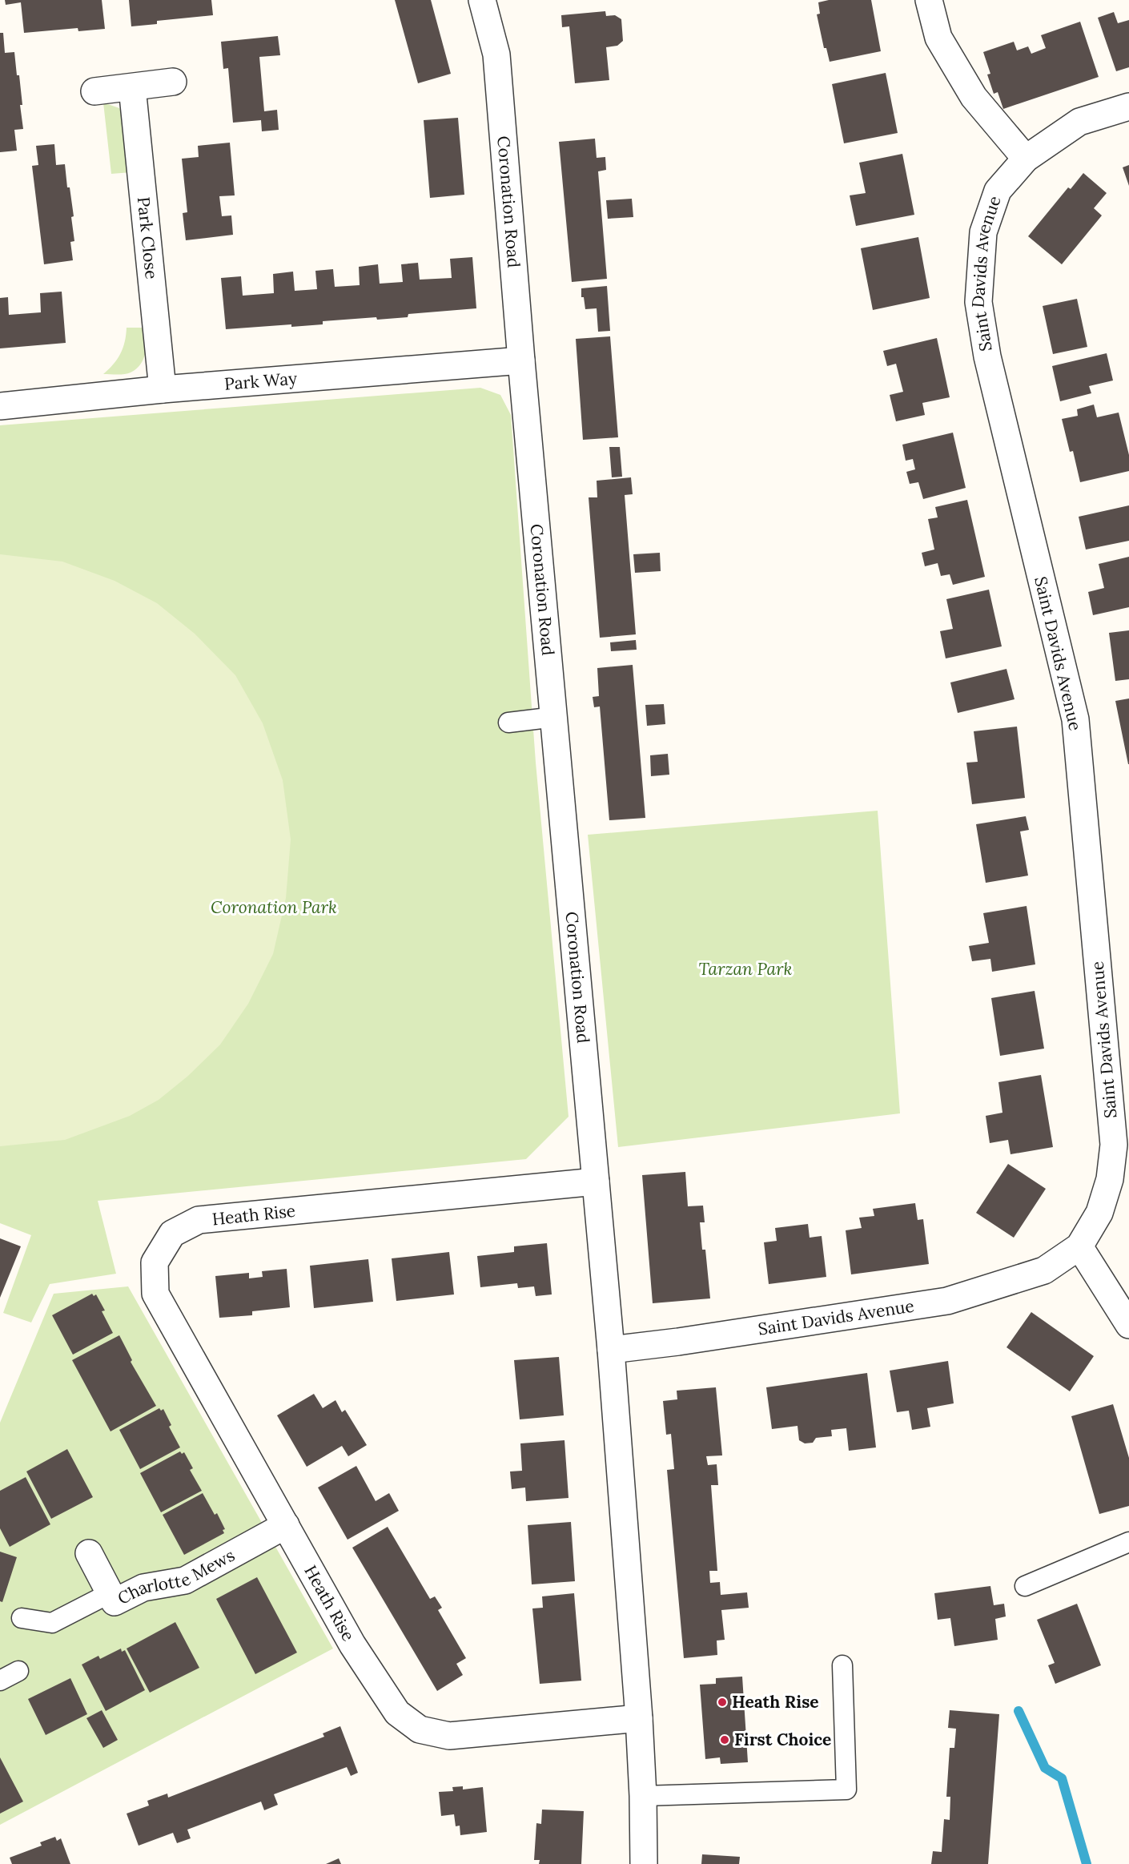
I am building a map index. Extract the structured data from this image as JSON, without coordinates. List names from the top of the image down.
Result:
{
  "streets": {
    "street": [
      "Coronation Road",
      "Park Close",
      "Saint Davids Avenue",
      "Park Way",
      "Heath Rise",
      "Charlotte Mews"
    ]
  },
  "crossings": [
    ["Coronation Road", "Park Way"],
    ["Coronation Road", "Heath Rise"],
    ["Park Close", "Park Way"],
    ["Heath Rise", "Charlotte Mews"]
  ],
  "parks": ["Coronation Park", "Tarzan Park"],
  "places": ["Heath Rise", "First Choice"]
}
